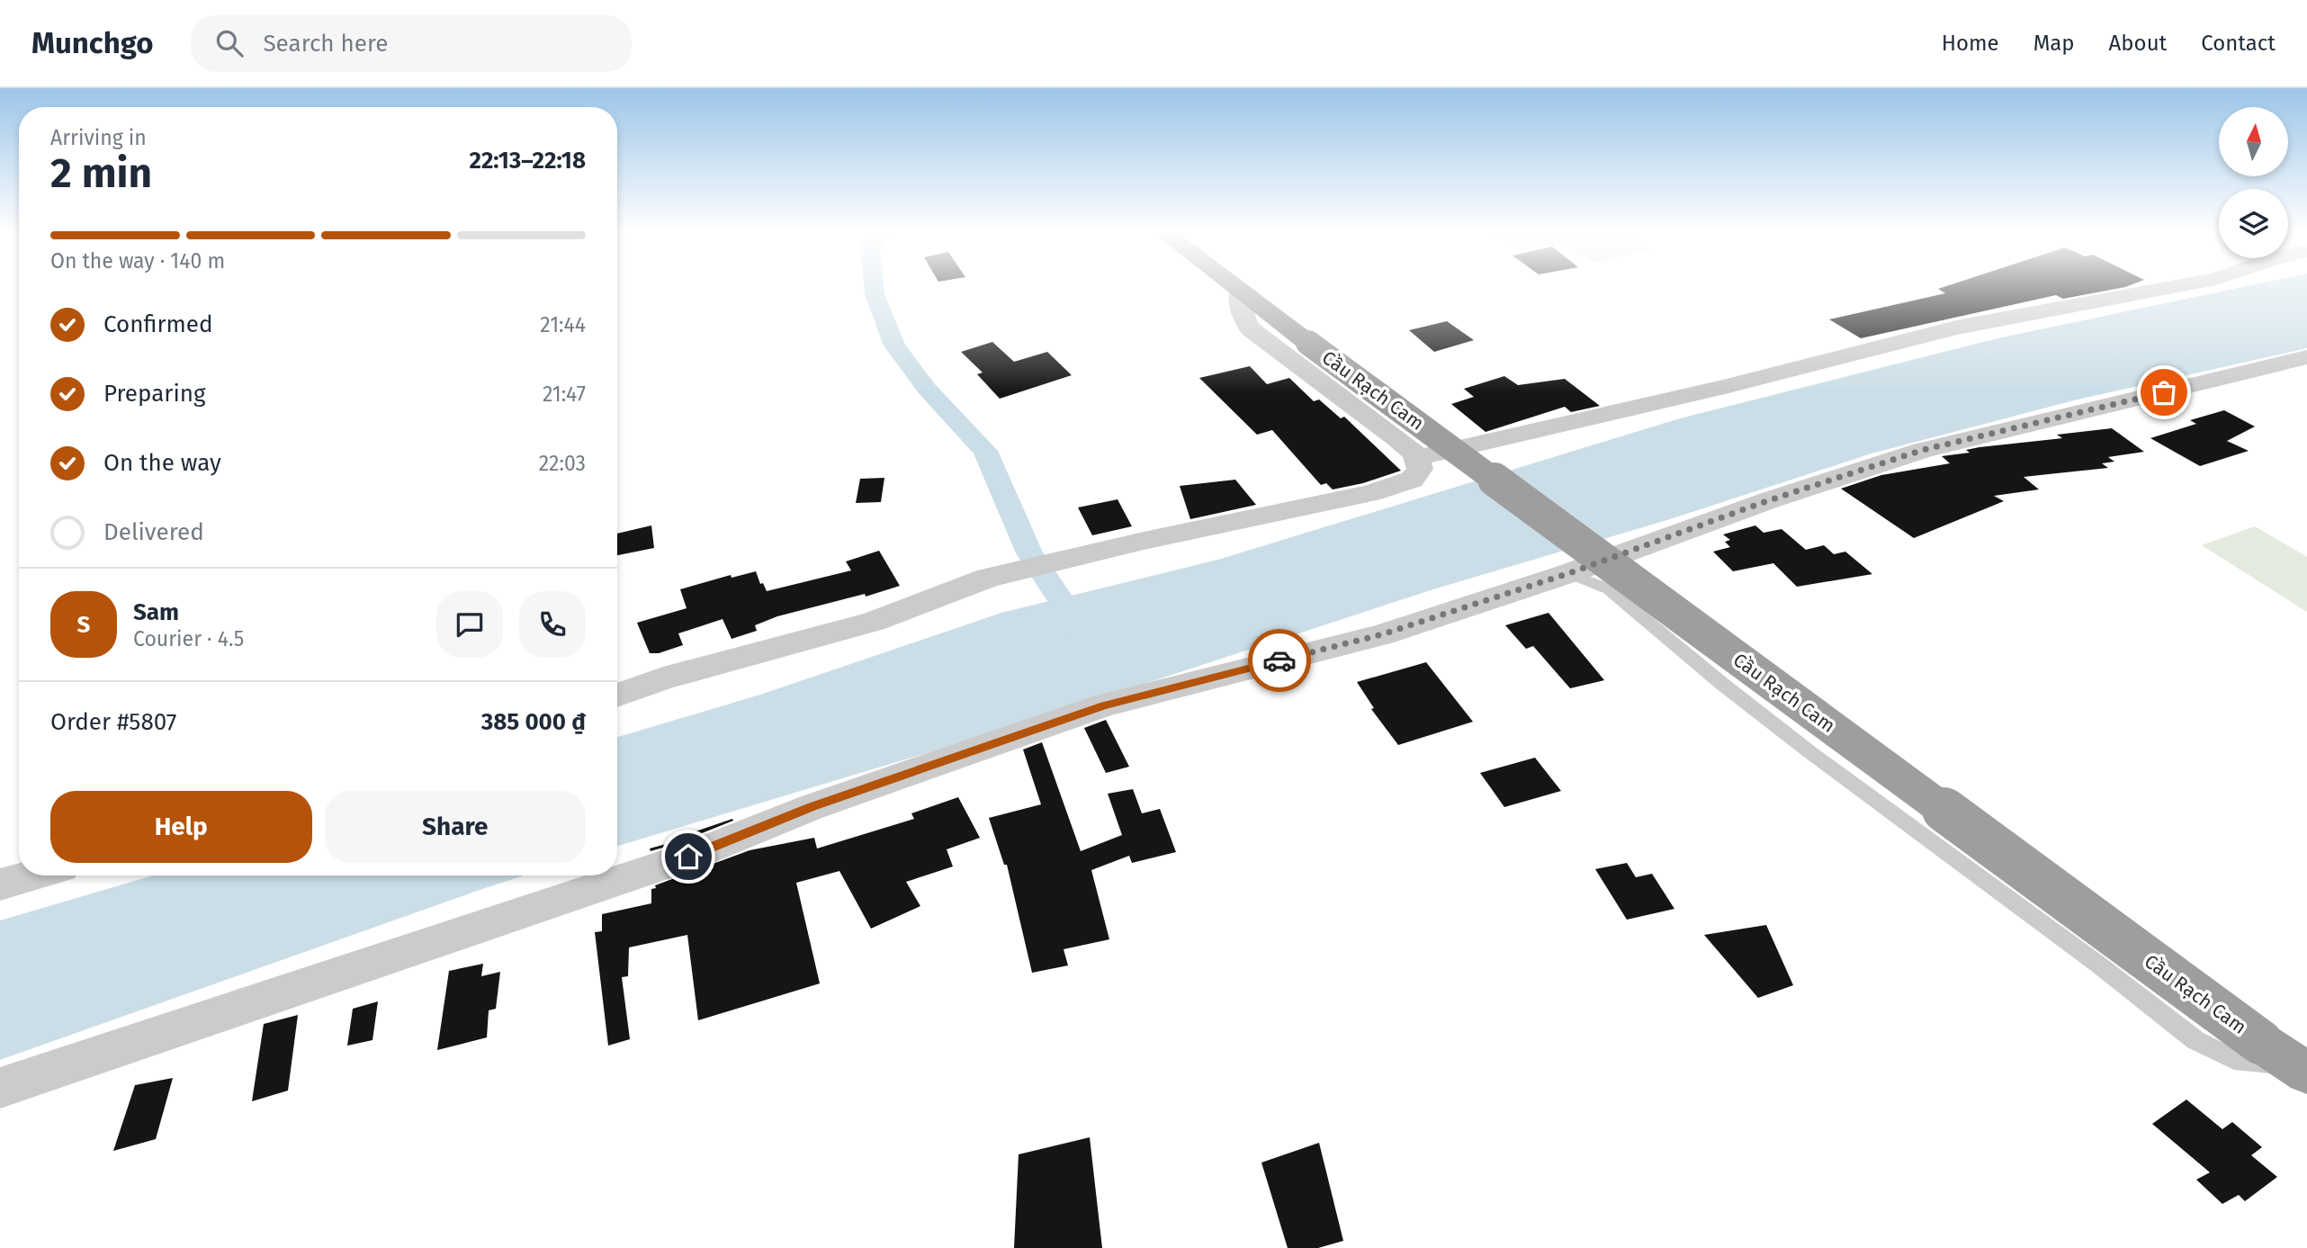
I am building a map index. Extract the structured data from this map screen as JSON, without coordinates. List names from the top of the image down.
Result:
{
  "streets": {
    "highway": ["Cầu Rạch Cam"]
  },
  "north": "top",
  "page": {
    "header": "Munchgo",
    "search": "Search here",
    "nav": [
      "Home",
      "Map",
      "About",
      "Contact"
    ],
    "heading": ["2 min", "Arriving in", "22:13–22:18"],
    "panel": [
      "Sam",
      "Courier · 4.5",
      "Order #5807",
      "385 000 ₫"
    ],
    "bar": "On the way · 140 m",
    "list": [
      ["Confirmed", "21:44"],
      ["Preparing", "21:47"],
      ["On the way", "22:03"],
      "Delivered"
    ],
    "round": "S",
    "buttons": ["Help", "Share"]
  }
}
